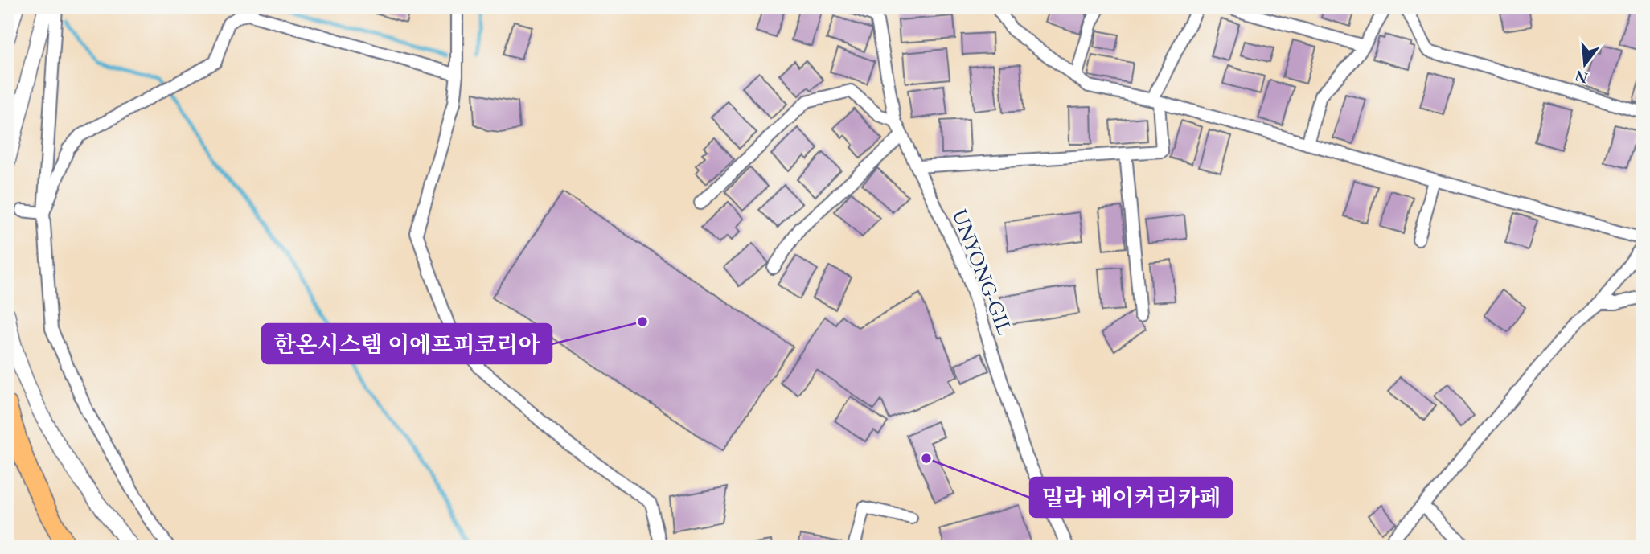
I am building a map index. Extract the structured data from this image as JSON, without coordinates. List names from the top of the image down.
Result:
{
  "streets": {
    "street": ["UNYONG-GIL"]
  },
  "places": ["한온시스템 이에프피코리아", "밀라 베이커리카페"],
  "north": "bottom"
}
